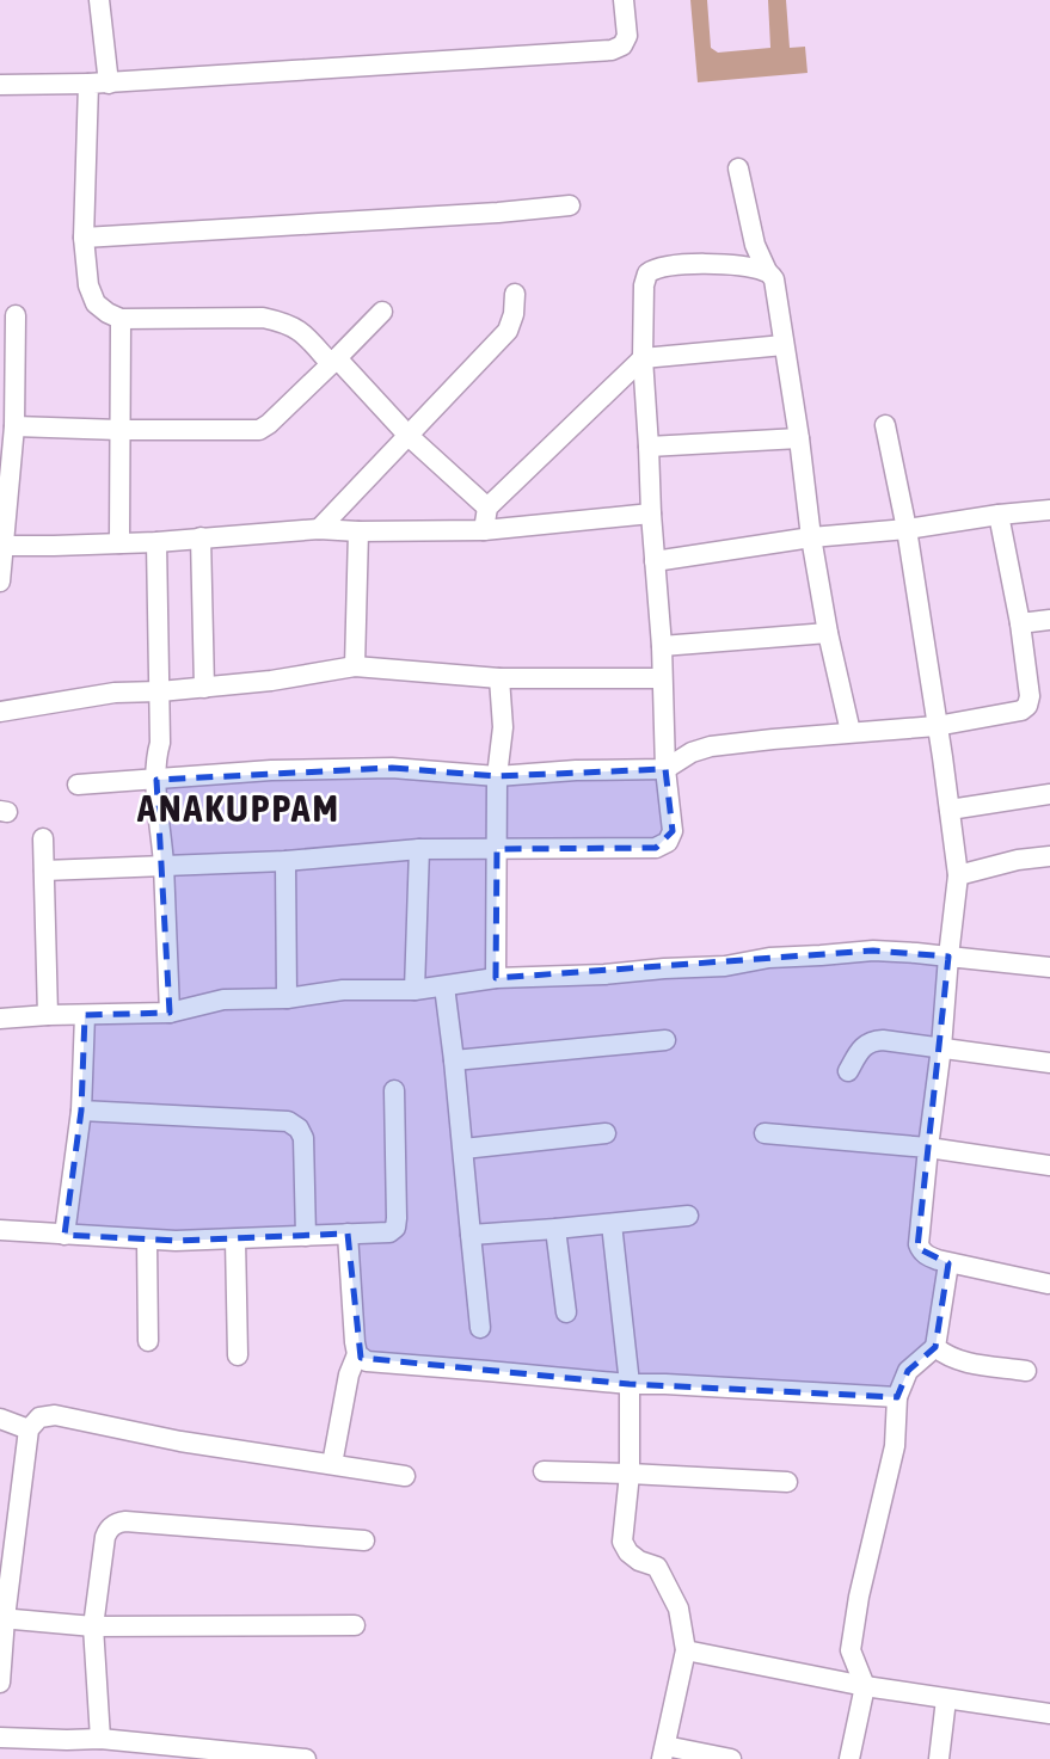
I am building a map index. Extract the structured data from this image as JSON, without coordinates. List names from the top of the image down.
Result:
{
  "districts": ["ANAKUPPAM"]
}
